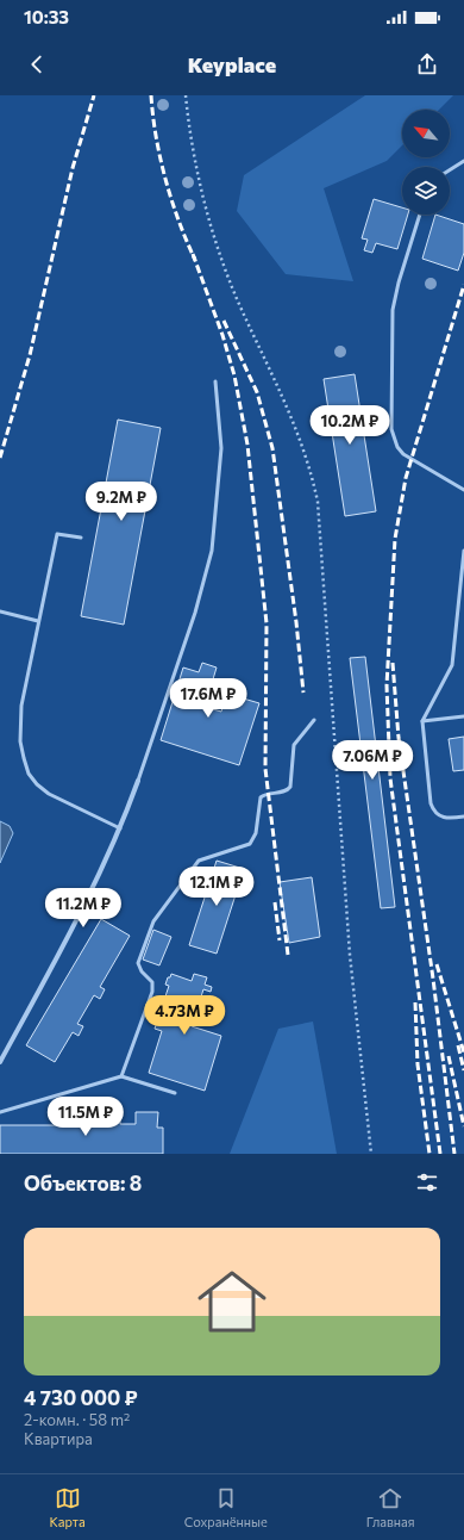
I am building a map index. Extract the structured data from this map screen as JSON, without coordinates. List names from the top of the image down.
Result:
{
  "north": "top left",
  "page": {
    "status": "10:33",
    "header": "Keyplace",
    "price": [
      "10.2M ₽",
      "9.2M ₽",
      "17.6M ₽",
      "7.06M ₽",
      "12.1M ₽",
      "11.2M ₽",
      "4.73M ₽",
      "11.5M ₽"
    ],
    "heading": "Объектов: 8",
    "list": [
      {
        "name": "4 730 000 ₽",
        "note": "2-комн. · 58 m² · Квартира"
      }
    ],
    "tabs": ["Карта", "Сохранённые", "Главная"]
  }
}
